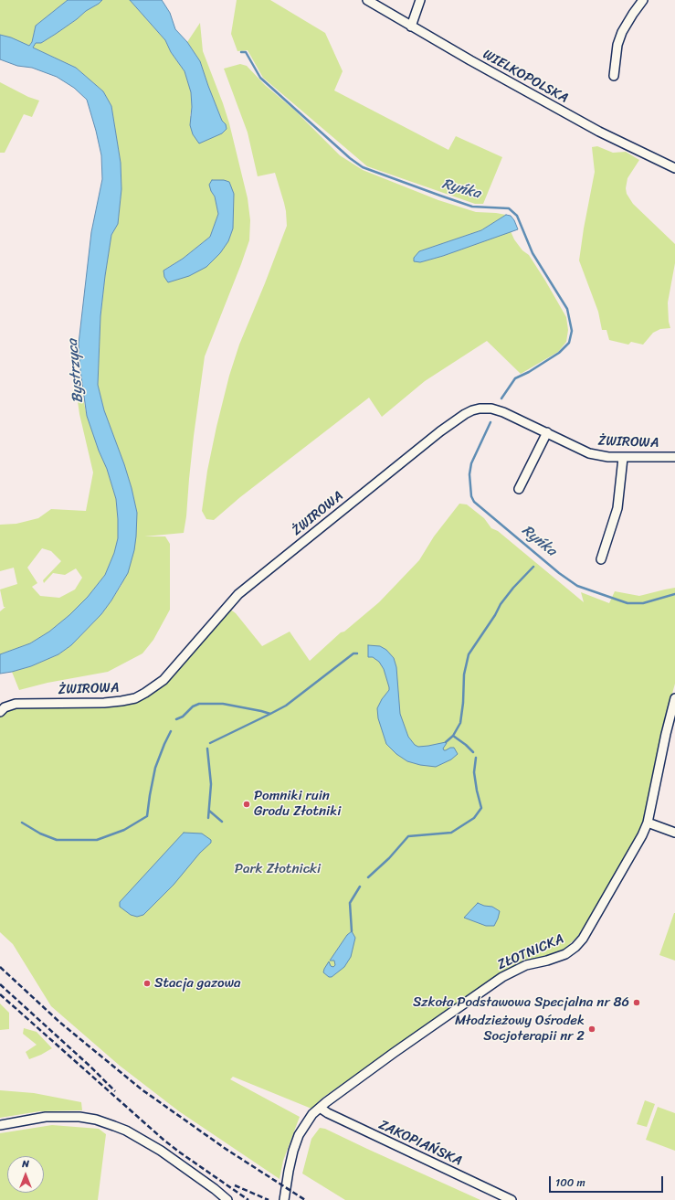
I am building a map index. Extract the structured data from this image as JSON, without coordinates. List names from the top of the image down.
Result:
{
  "streets": {
    "street": [
      "WIELKOPOLSKA",
      "ŻWIROWA",
      "ZŁOTNICKA",
      "ZAKOPIAŃSKA"
    ]
  },
  "crossings": [
    ["ZŁOTNICKA", "ZAKOPIAŃSKA"]
  ],
  "water": ["Ryńka", "Bystrzyca"],
  "parks": ["Park Złotnicki"],
  "places": [
    "Pomniki ruin Grodu Złotniki",
    "Stacja gazowa",
    "Szkoła Podstawowa Specjalna nr 86",
    "Młodzieżowy Ośrodek Socjoterapii nr 2"
  ],
  "scale_bar": "100 m",
  "north": "top"
}
